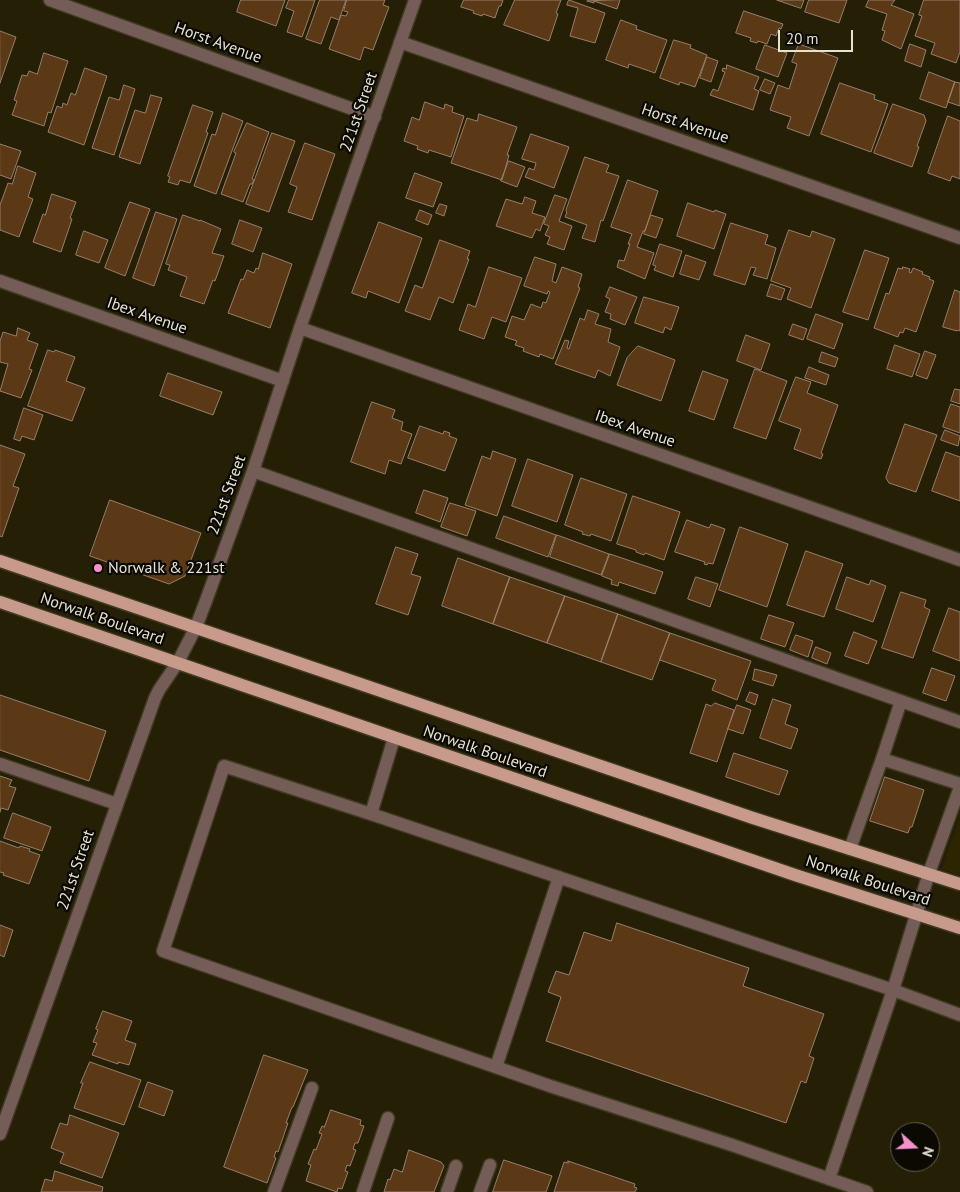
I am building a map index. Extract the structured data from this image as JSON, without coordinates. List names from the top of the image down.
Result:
{
  "streets": {
    "main road": ["Norwalk Boulevard"],
    "street": ["Horst Avenue", "221st Street", "Ibex Avenue"]
  },
  "crossings": [
    ["Horst Avenue", "221st Street"],
    ["221st Street", "Ibex Avenue"],
    ["221st Street", "Norwalk Boulevard"]
  ],
  "places": ["Norwalk & 221st"],
  "scale_bar": "20 m",
  "north": "right"
}
